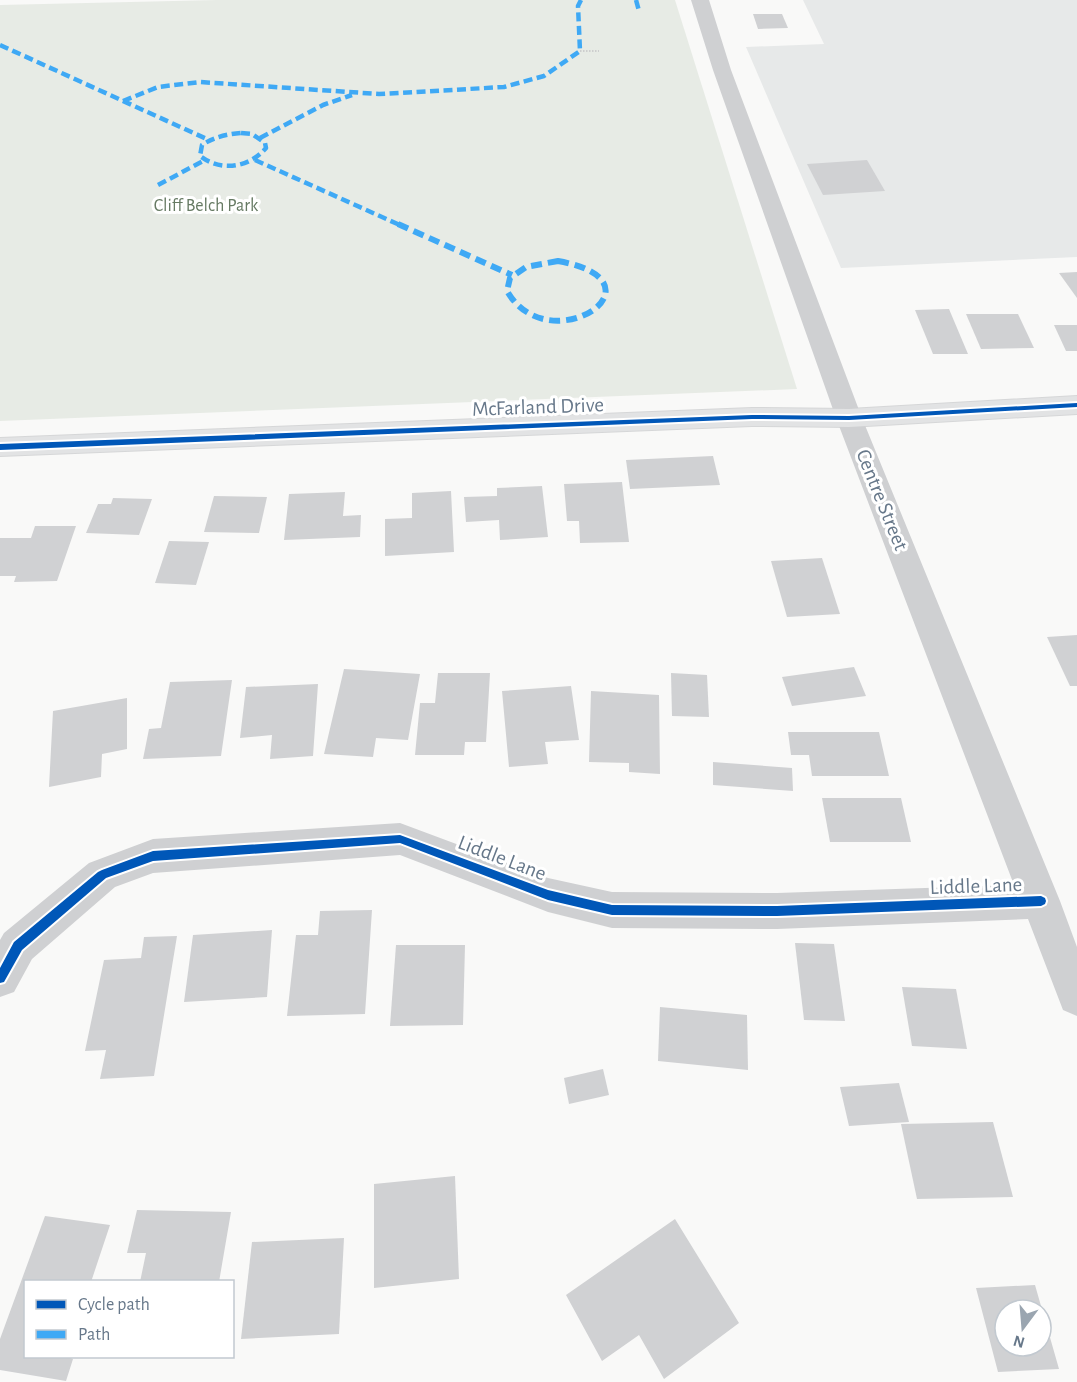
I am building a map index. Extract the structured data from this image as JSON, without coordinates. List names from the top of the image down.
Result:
{
  "streets": {
    "street": ["McFarland Drive", "Centre Street", "Liddle Lane"]
  },
  "crossings": [
    ["McFarland Drive", "Centre Street"],
    ["Centre Street", "Liddle Lane"]
  ],
  "parks": ["Cliff Belch Park"],
  "legend": ["Cycle path", "Path"],
  "north": "bottom"
}
